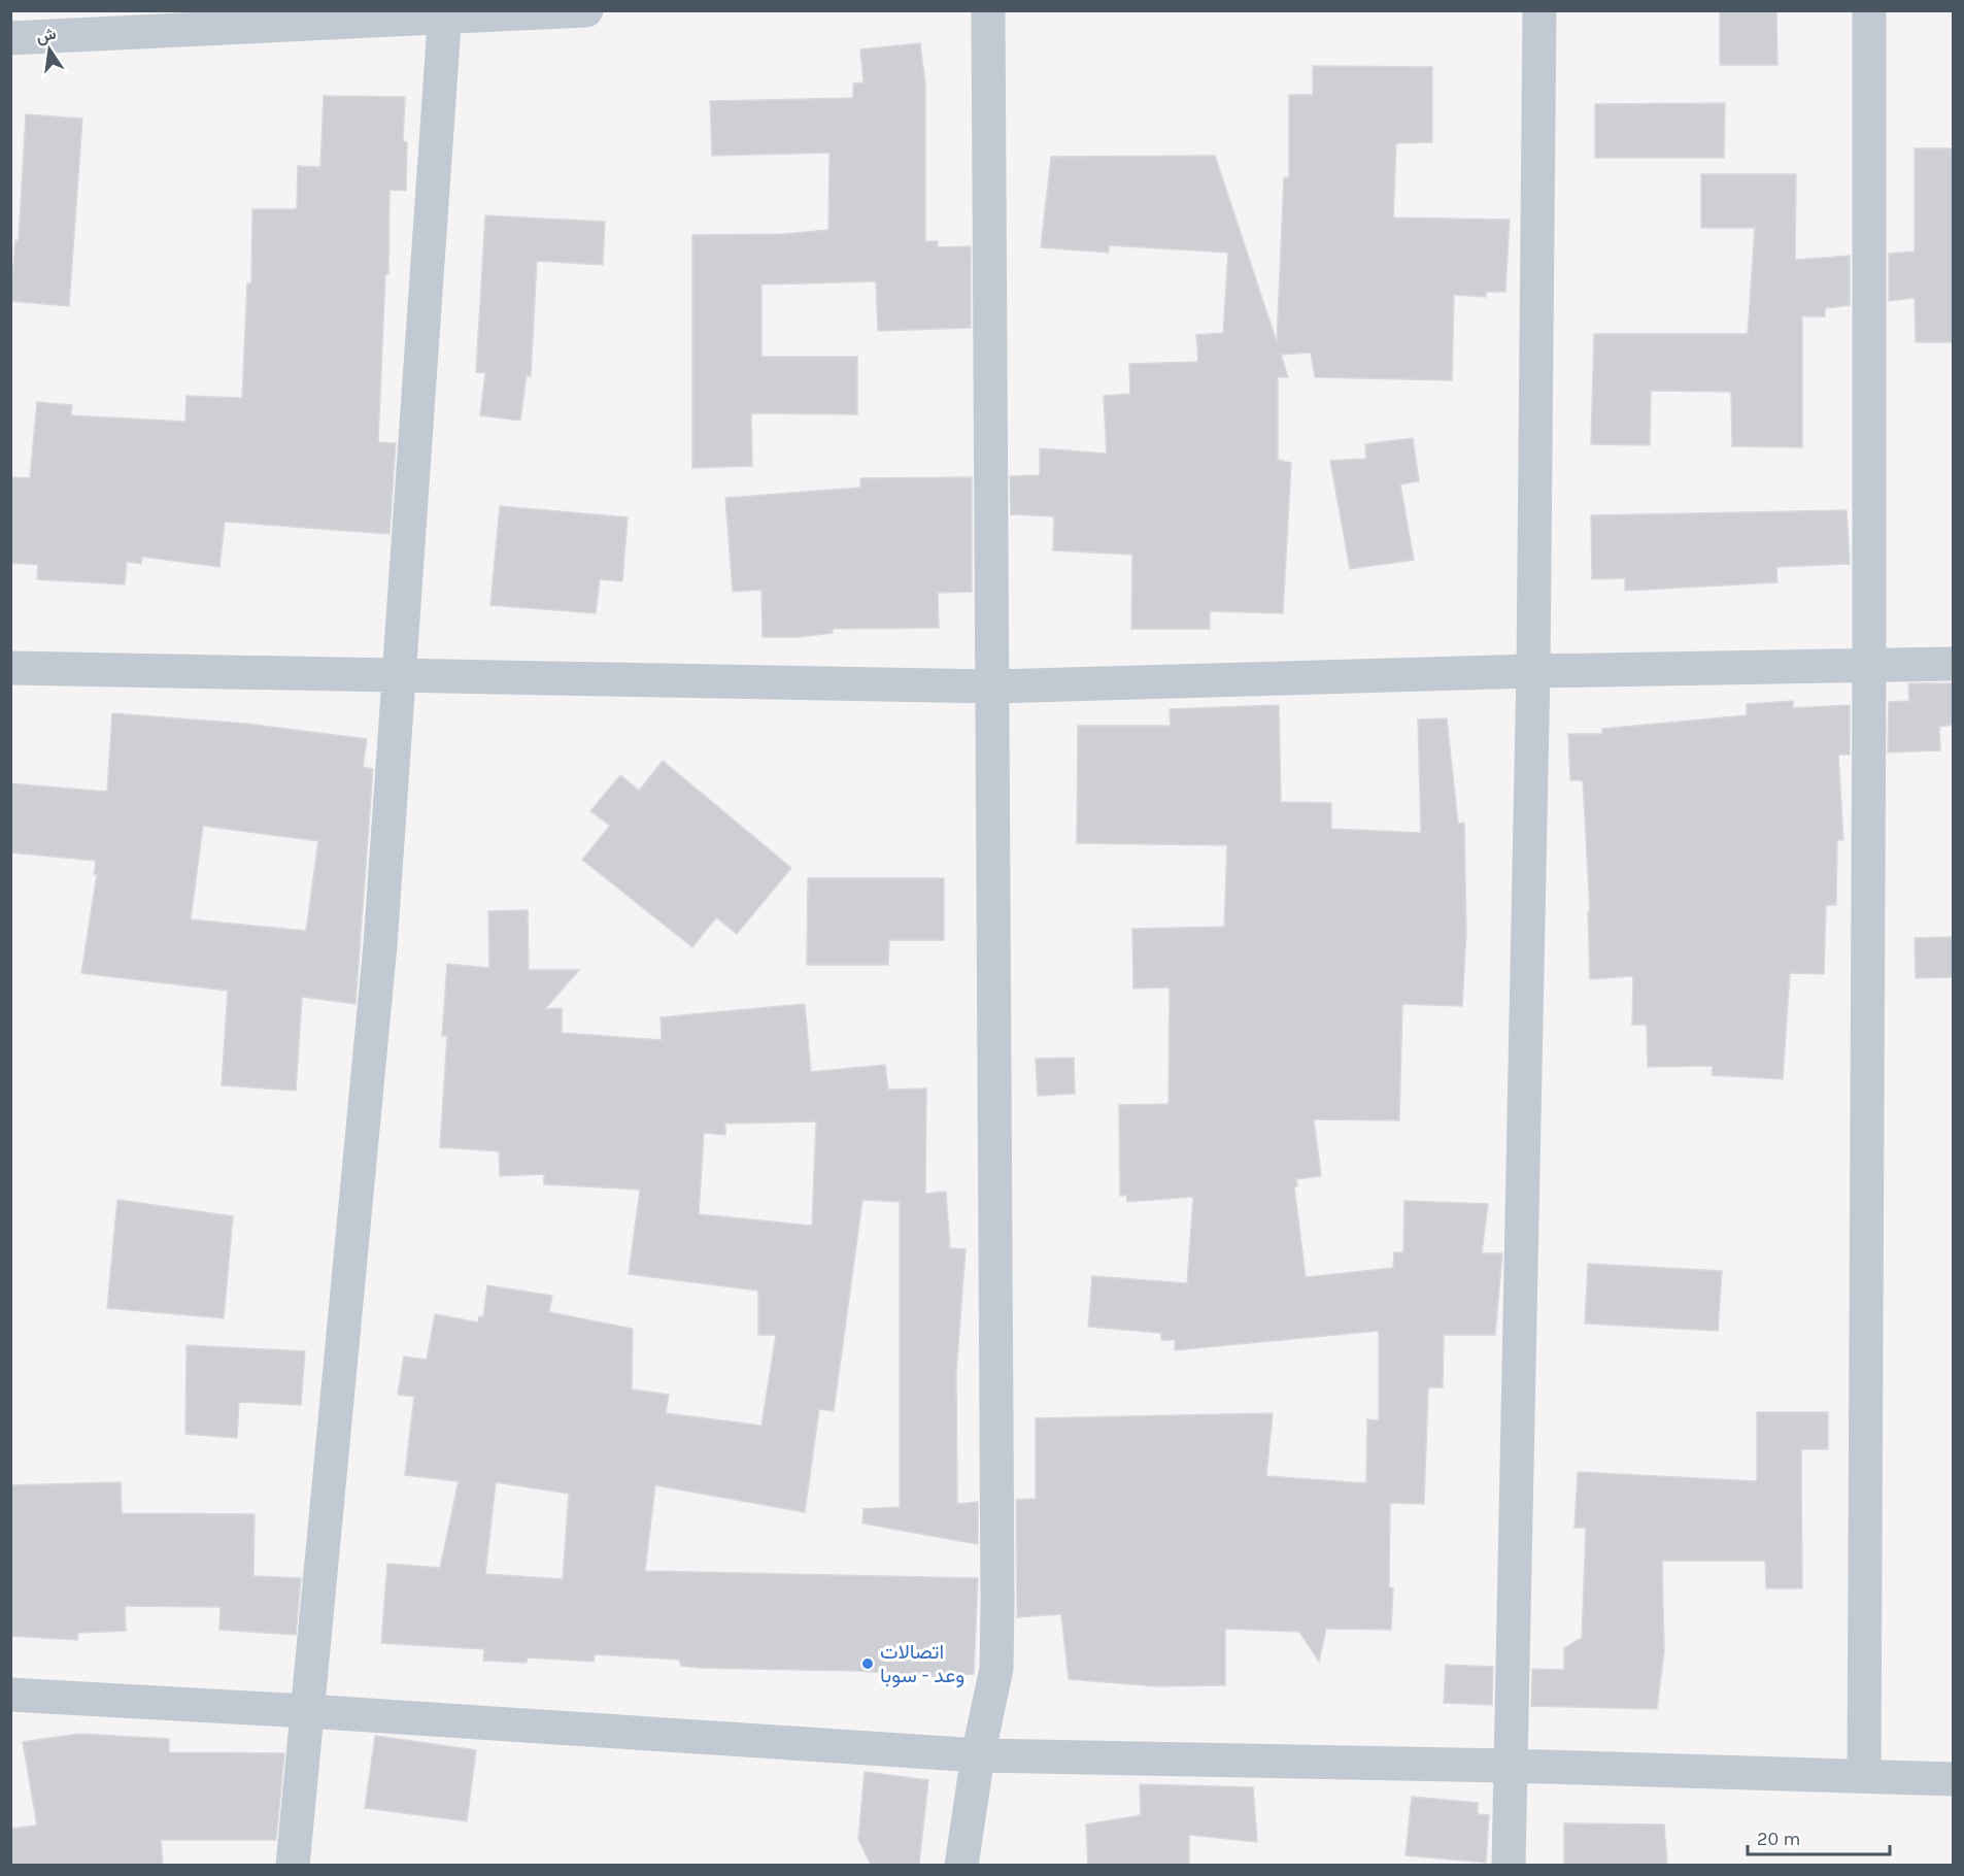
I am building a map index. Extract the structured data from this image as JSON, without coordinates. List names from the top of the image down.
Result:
{
  "places": ["اتصالات وعد - سوبا"],
  "scale_bar": "20 m",
  "north": "top"
}
